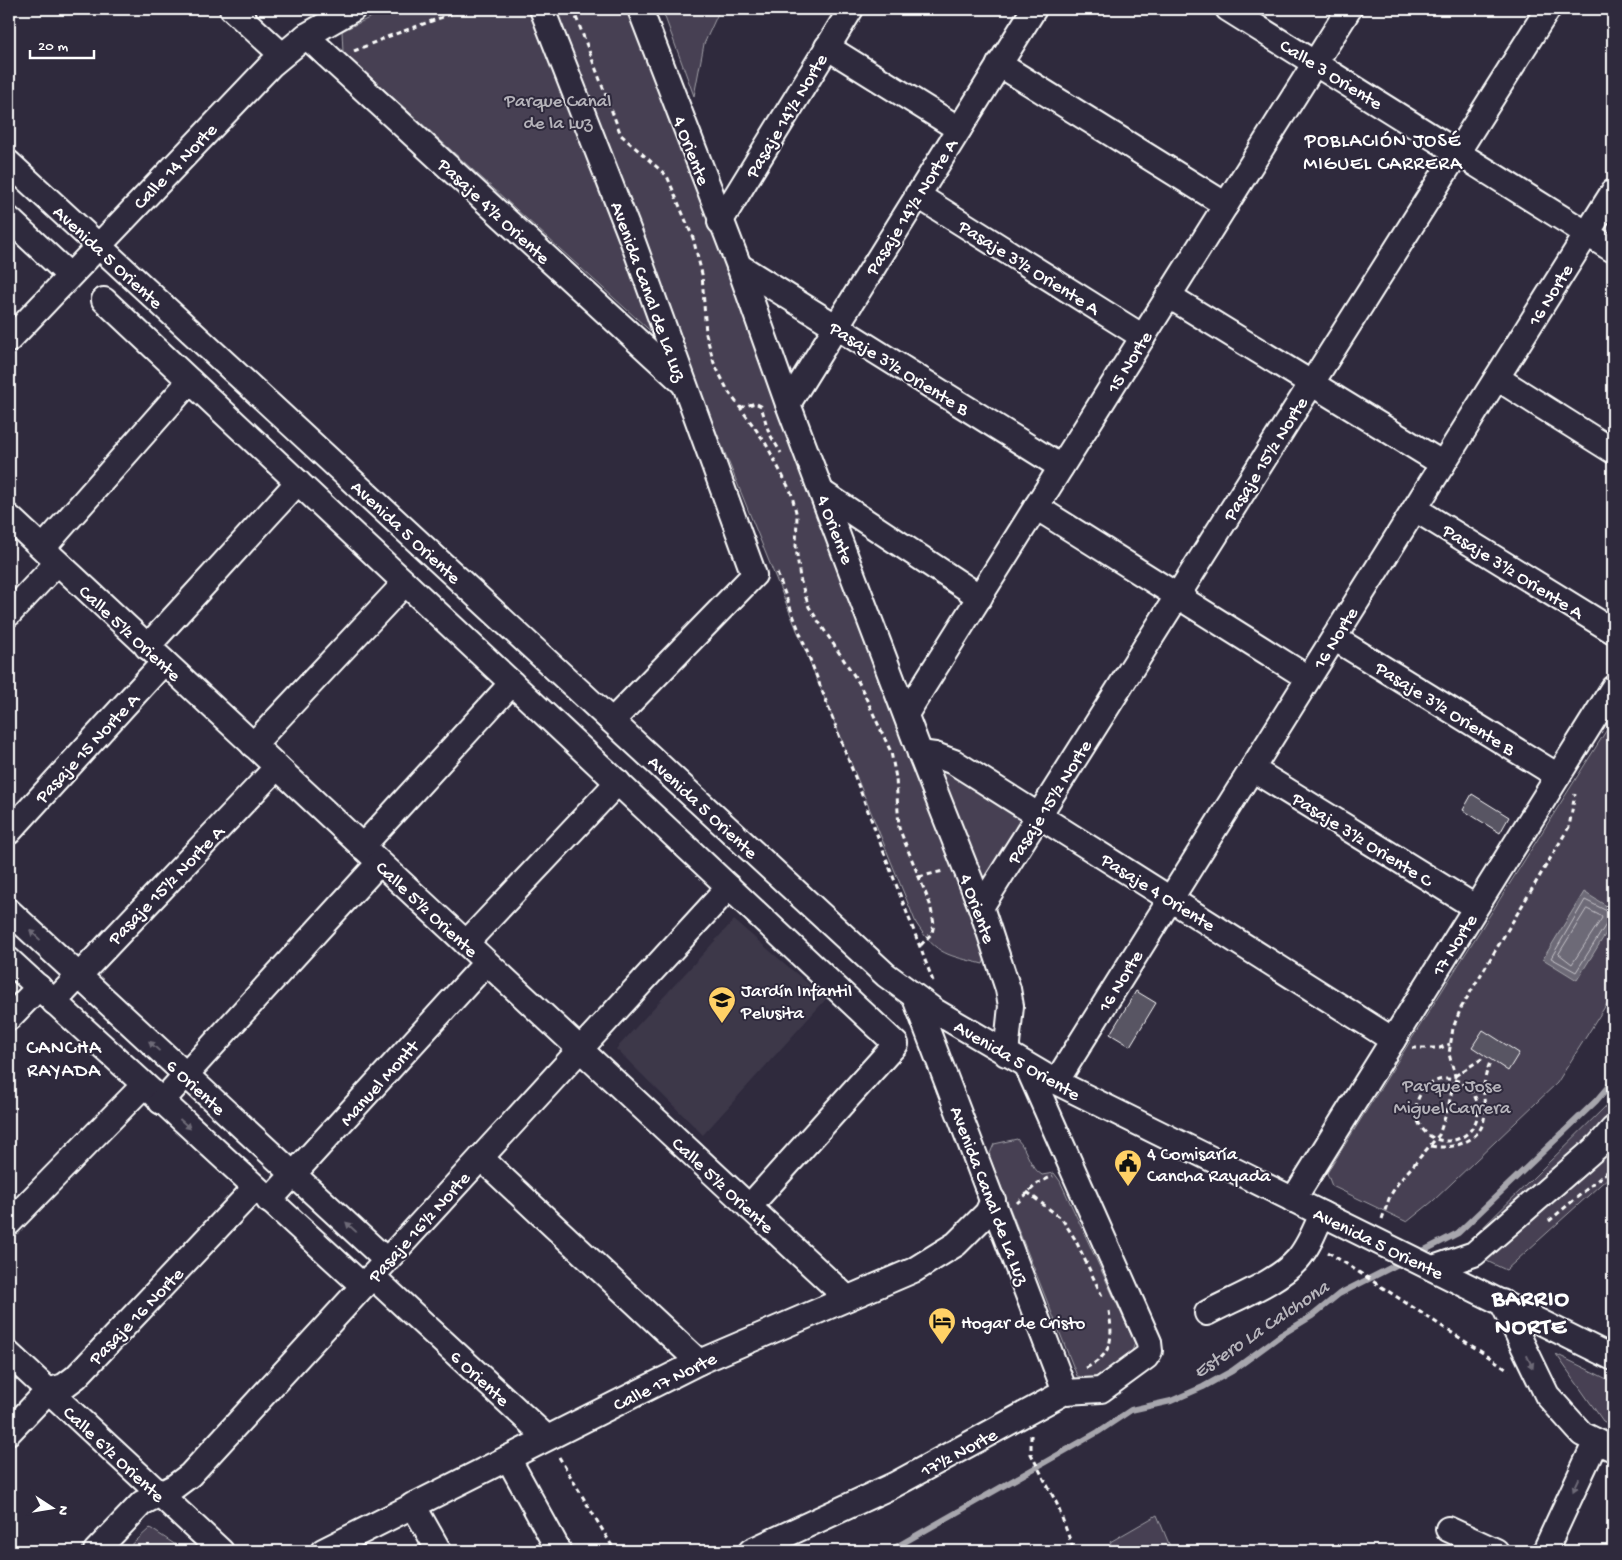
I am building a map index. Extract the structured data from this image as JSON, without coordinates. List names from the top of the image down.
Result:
{
  "streets": {
    "street": [
      "Calle 3 Oriente",
      "Pasaje 14½ Norte",
      "4 Oriente",
      "Calle 14 Norte",
      "Pasaje 14½ Norte A",
      "Pasaje 4½ Oriente",
      "Avenida 5 Oriente",
      "Pasaje 3½ Oriente A",
      "Avenida Canal de La Luz",
      "16 Norte",
      "15 Norte",
      "Pasaje 3½ Oriente B",
      "Pasaje 15½ Norte",
      "Calle 5½ Oriente",
      "Pasaje 15 Norte A",
      "Pasaje 3½ Oriente C",
      "Pasaje 15½ Norte A",
      "Pasaje 4 Oriente",
      "17 Norte",
      "Manuel Montt",
      "6 Oriente",
      "Pasaje 16½ Norte",
      "Pasaje 16 Norte",
      "Calle 17 Norte",
      "17½ Norte",
      "Calle 6½ Oriente"
    ]
  },
  "crossings": [
    ["Calle 3 Oriente", "16 Norte"],
    ["Calle 3 Oriente", "15 Norte"],
    ["Calle 3 Oriente", "Pasaje 15½ Norte"],
    ["Pasaje 14½ Norte", "4 Oriente"],
    ["4 Oriente", "Pasaje 14½ Norte A"],
    ["4 Oriente", "Avenida 5 Oriente"],
    ["4 Oriente", "15 Norte"],
    ["4 Oriente", "Pasaje 3½ Oriente B"],
    ["4 Oriente", "Pasaje 15½ Norte"],
    ["4 Oriente", "Pasaje 4 Oriente"],
    ["Calle 14 Norte", "Pasaje 4½ Oriente"],
    ["Calle 14 Norte", "Avenida 5 Oriente"],
    ["Pasaje 14½ Norte A", "Pasaje 3½ Oriente A"],
    ["Pasaje 14½ Norte A", "Pasaje 3½ Oriente B"],
    ["Pasaje 4½ Oriente", "Avenida Canal de La Luz"],
    ["Avenida 5 Oriente", "Avenida Canal de La Luz"],
    ["Avenida 5 Oriente", "16 Norte"],
    ["Avenida 5 Oriente", "17 Norte"],
    ["Pasaje 3½ Oriente A", "16 Norte"],
    ["Pasaje 3½ Oriente A", "15 Norte"],
    ["Avenida Canal de La Luz", "Calle 17 Norte"],
    ["Avenida Canal de La Luz", "17½ Norte"],
    ["16 Norte", "Pasaje 3½ Oriente B"],
    ["16 Norte", "Pasaje 3½ Oriente C"],
    ["16 Norte", "Pasaje 4 Oriente"],
    ["15 Norte", "Pasaje 3½ Oriente B"],
    ["Pasaje 3½ Oriente B", "17 Norte"],
    ["Pasaje 15½ Norte", "Pasaje 4 Oriente"],
    ["Calle 5½ Oriente", "Pasaje 15 Norte A"],
    ["Calle 5½ Oriente", "Pasaje 15½ Norte A"],
    ["Calle 5½ Oriente", "Manuel Montt"],
    ["Calle 5½ Oriente", "Pasaje 16½ Norte"],
    ["Calle 5½ Oriente", "Calle 17 Norte"],
    ["Pasaje 3½ Oriente C", "17 Norte"],
    ["Pasaje 15½ Norte A", "6 Oriente"],
    ["Pasaje 4 Oriente", "17 Norte"],
    ["Manuel Montt", "6 Oriente"],
    ["Manuel Montt", "Pasaje 16 Norte"],
    ["6 Oriente", "Pasaje 16½ Norte"],
    ["6 Oriente", "Pasaje 16 Norte"],
    ["6 Oriente", "Calle 17 Norte"],
    ["Pasaje 16½ Norte", "Calle 6½ Oriente"],
    ["Pasaje 16 Norte", "Calle 6½ Oriente"]
  ],
  "districts": ["POBLACIÓN JOSÉ MIGUEL CARRERA", "CANCHA RAYADA", "BARRIO NORTE"],
  "water": ["Estero La Calchona"],
  "parks": ["Parque Canal de la Luz", "Parque Jose Miguel Carrera"],
  "places": {
    "school or university": ["Jardín Infantil Pelusita"],
    "public building": ["4 Comisaría Cancha Rayada"],
    "hotel": ["Hogar de Cristo"]
  },
  "scale_bar": "20 m",
  "north": "right"
}
